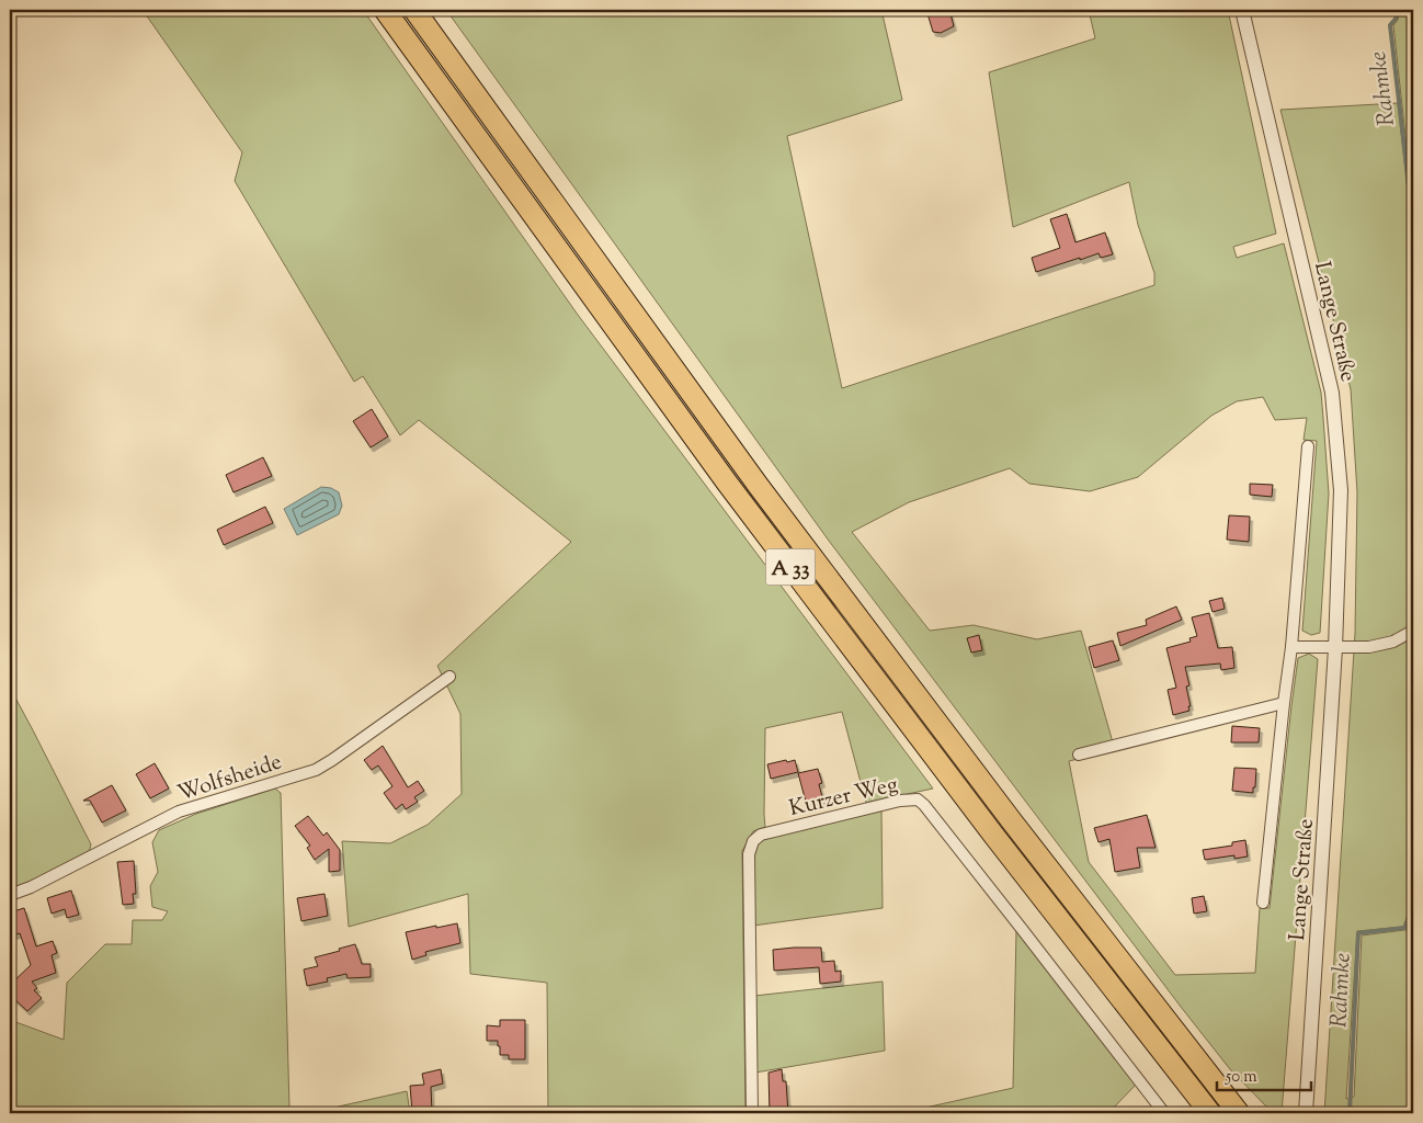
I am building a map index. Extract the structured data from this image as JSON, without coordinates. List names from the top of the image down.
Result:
{
  "streets": {
    "highway": ["A 33"],
    "street": ["Lange Straße", "Wolfsheide", "Kurzer Weg"]
  },
  "water": ["Rahmke"],
  "scale_bar": "50 m"
}
